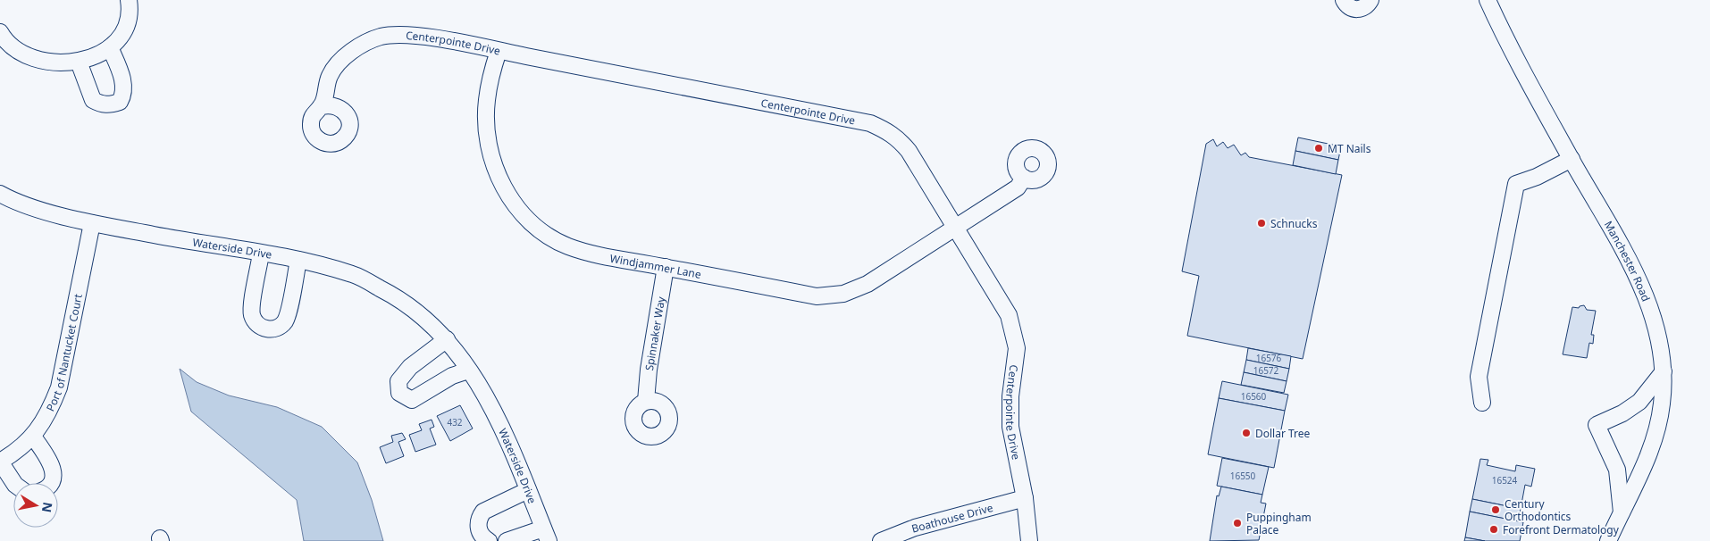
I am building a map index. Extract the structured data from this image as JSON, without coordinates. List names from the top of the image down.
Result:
{
  "streets": {
    "street": [
      "Centerpointe Drive",
      "Waterside Drive",
      "Manchester Road",
      "Windjammer Lane",
      "Spinnaker Way",
      "Port of Nantucket Court",
      "Boathouse Drive"
    ]
  },
  "crossings": [
    ["Centerpointe Drive", "Windjammer Lane"],
    ["Centerpointe Drive", "Boathouse Drive"],
    ["Waterside Drive", "Port of Nantucket Court"],
    ["Windjammer Lane", "Spinnaker Way"]
  ],
  "places": [
    "MT Nails",
    "Schnucks",
    "Dollar Tree",
    "Century Orthodontics",
    "Puppingham Palace",
    "Forefront Dermatology"
  ],
  "house_numbers": [
    "16576",
    "16572",
    "16560",
    "432",
    "16550",
    "16524"
  ],
  "north": "right"
}
